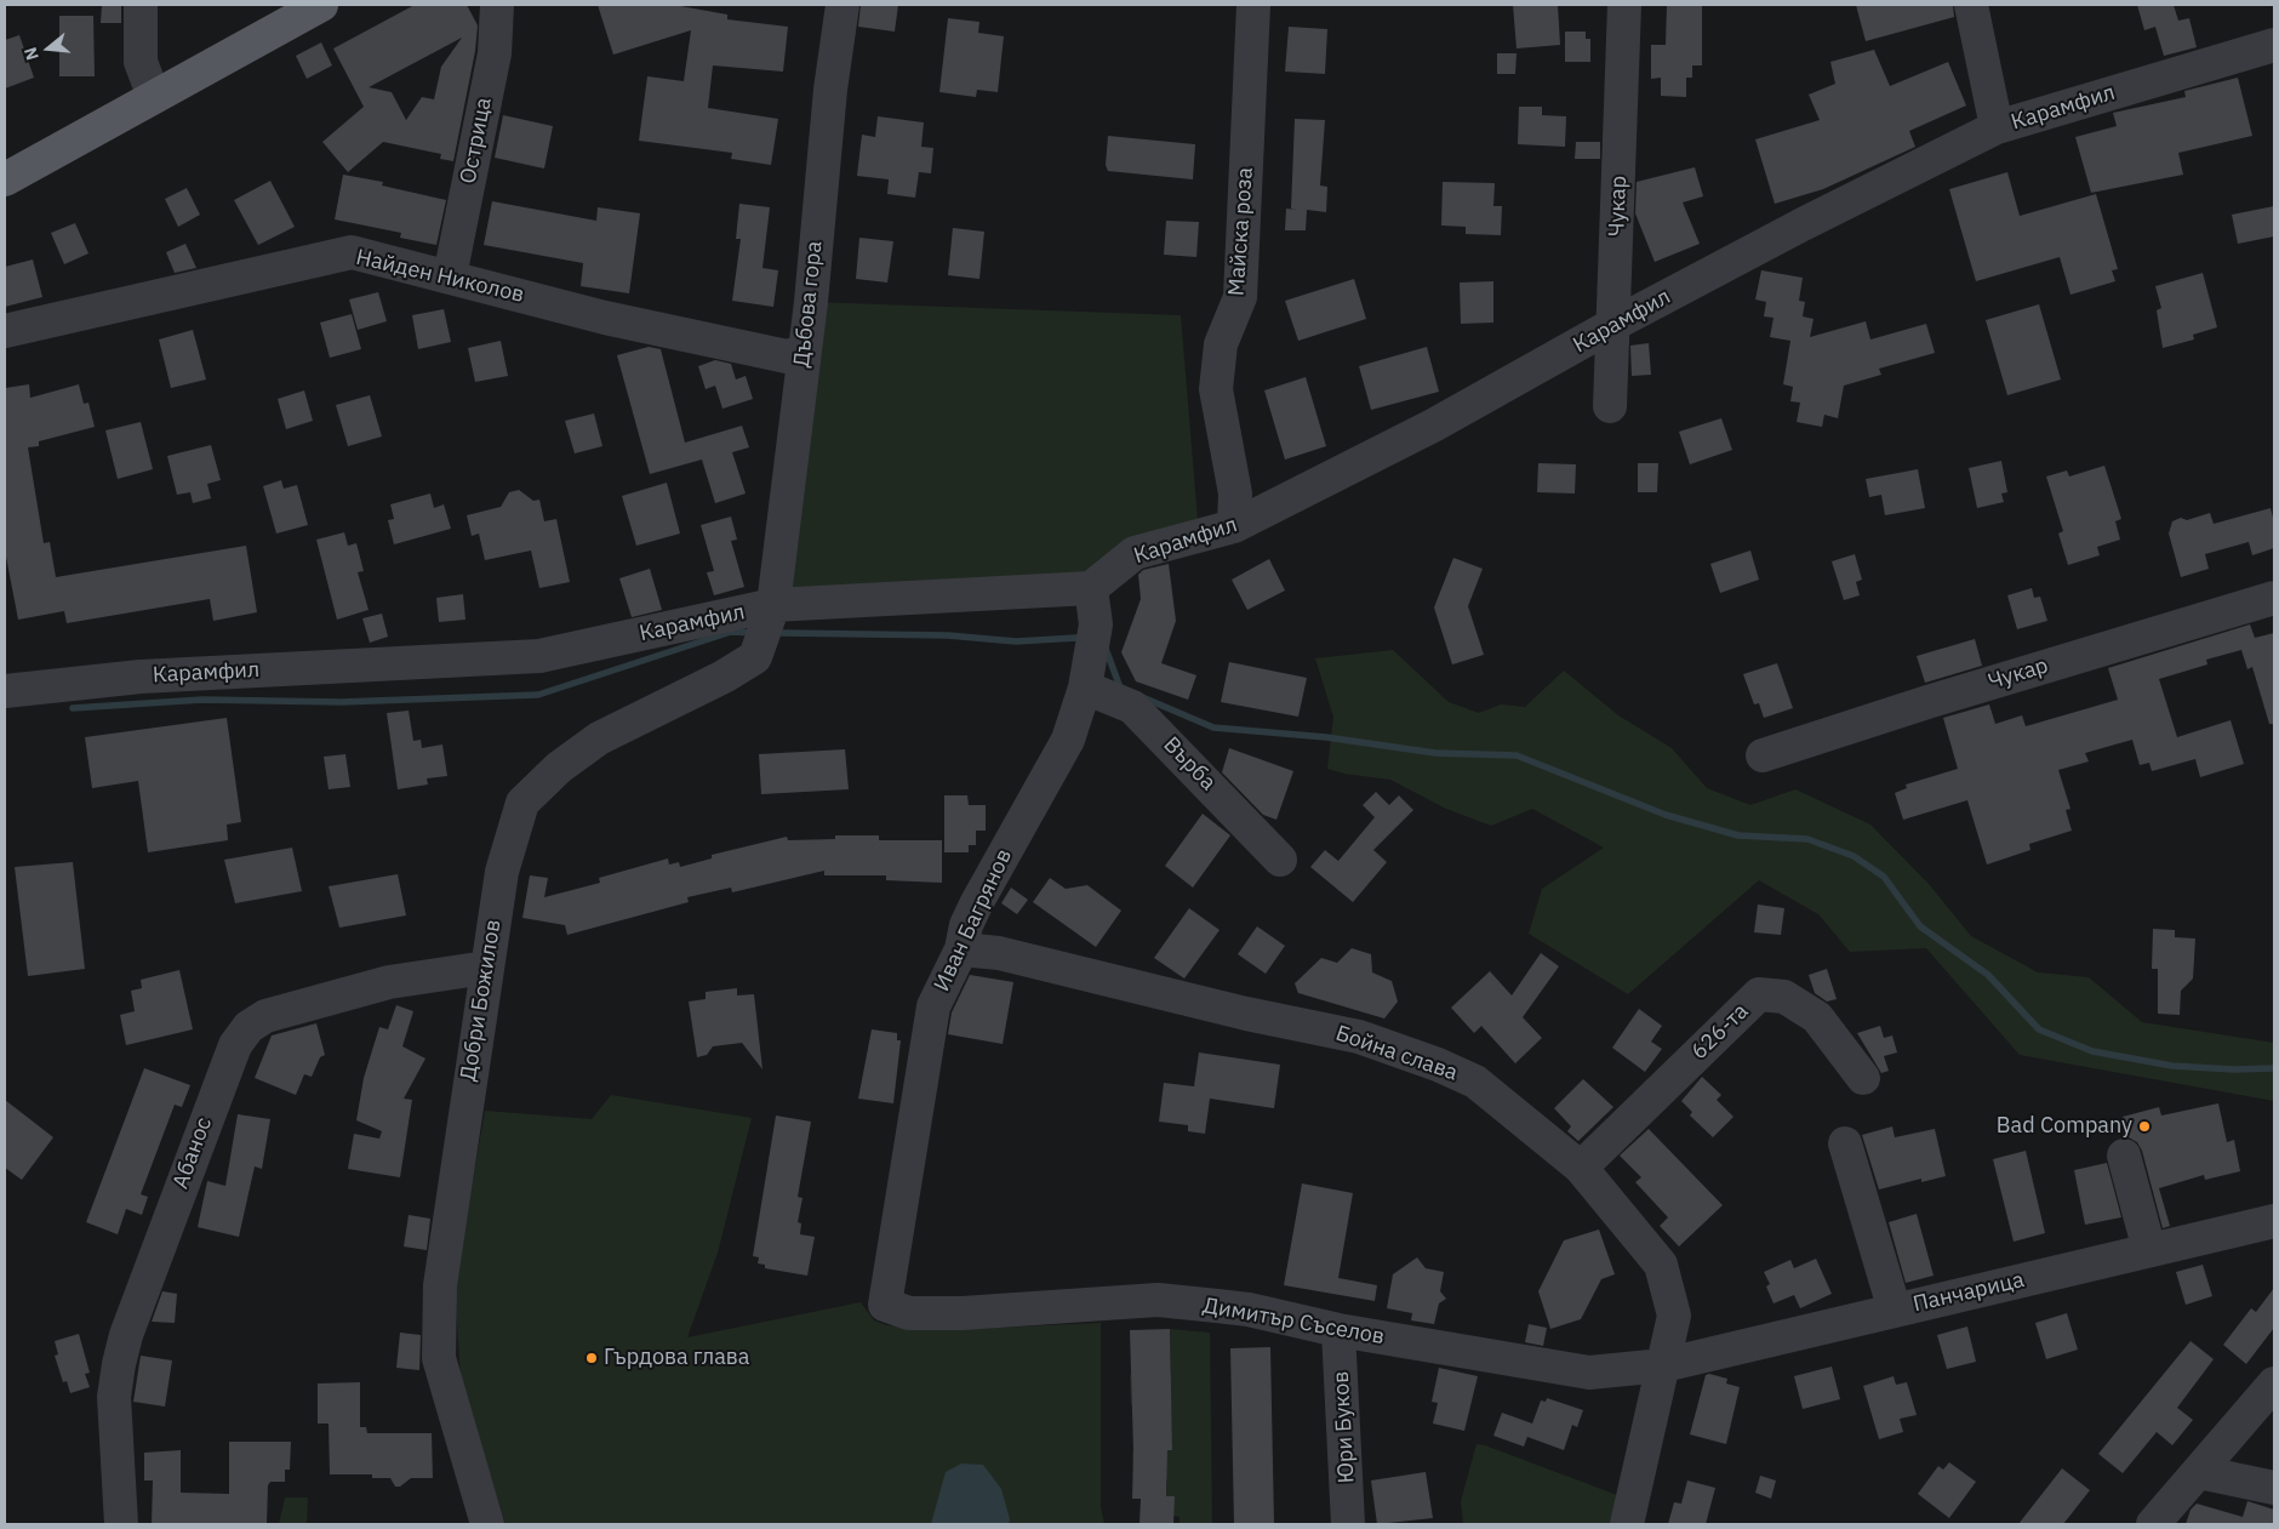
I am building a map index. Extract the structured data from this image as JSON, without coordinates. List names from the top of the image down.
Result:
{
  "streets": {
    "street": [
      "Карамфил",
      "Острица",
      "Чукар",
      "Майска роза",
      "Найден Николов",
      "Дъбова гора",
      "Върба",
      "Иван Багрянов",
      "Добри Божилов",
      "626-та",
      "Бойна слава",
      "Абанос",
      "Панчарица",
      "Димитър Съселов",
      "Юри Буков"
    ]
  },
  "crossings": [
    ["Карамфил", "Чукар"],
    ["Карамфил", "Майска роза"],
    ["Карамфил", "Дъбова гора"],
    ["Карамфил", "Иван Багрянов"],
    ["Карамфил", "Добри Божилов"],
    ["Острица", "Найден Николов"],
    ["Найден Николов", "Дъбова гора"],
    ["Дъбова гора", "Добри Божилов"],
    ["Върба", "Иван Багрянов"],
    ["Иван Багрянов", "Бойна слава"],
    ["Иван Багрянов", "Димитър Съселов"],
    ["Добри Божилов", "Абанос"],
    ["626-та", "Бойна слава"],
    ["Бойна слава", "Панчарица"],
    ["Бойна слава", "Димитър Съселов"],
    ["Панчарица", "Димитър Съселов"],
    ["Димитър Съселов", "Юри Буков"]
  ],
  "places": ["Bad Company", "Гърдова глава"],
  "north": "left"
}
